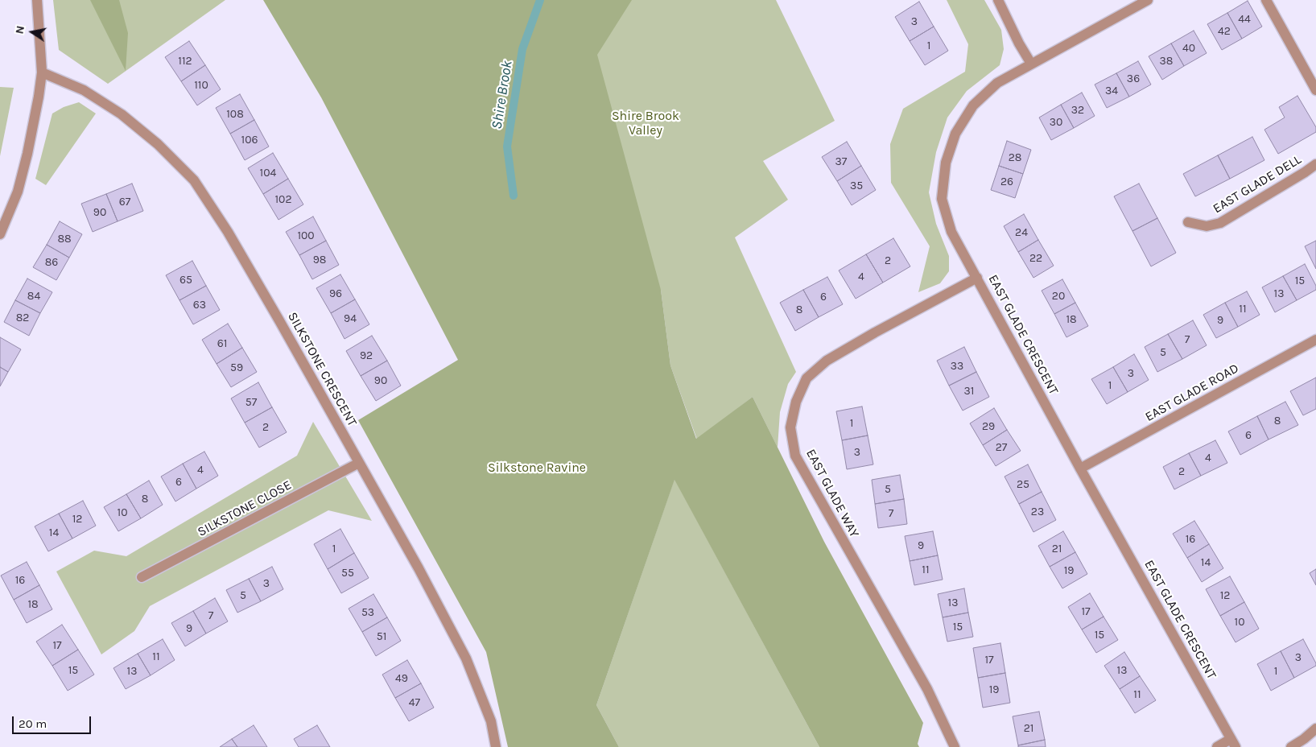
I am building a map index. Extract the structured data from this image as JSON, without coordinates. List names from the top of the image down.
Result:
{
  "streets": {
    "street": [
      "EAST GLADE DELL",
      "EAST GLADE CRESCENT",
      "SILKSTONE CRESCENT",
      "EAST GLADE ROAD",
      "EAST GLADE WAY",
      "SILKSTONE CLOSE"
    ]
  },
  "crossings": [
    ["EAST GLADE CRESCENT", "EAST GLADE ROAD"],
    ["EAST GLADE CRESCENT", "EAST GLADE WAY"],
    ["SILKSTONE CRESCENT", "SILKSTONE CLOSE"]
  ],
  "water": ["Shire Brook"],
  "parks": ["Shire Brook Valley", "Silkstone Ravine"],
  "house_numbers": [
    "44",
    "3",
    "42",
    "1",
    "40",
    "112",
    "38",
    "36",
    "110",
    "34",
    "32",
    "108",
    "30",
    "106",
    "28",
    "37",
    "104",
    "26",
    "35",
    "102",
    "67",
    "90",
    "24",
    "100",
    "88",
    "22",
    "98",
    "2",
    "86",
    "4",
    "65",
    "15",
    "96",
    "13",
    "84",
    "20",
    "6",
    "63",
    "11",
    "8",
    "82",
    "94",
    "18",
    "9",
    "7",
    "61",
    "5",
    "92",
    "33",
    "59",
    "3",
    "90",
    "1",
    "31",
    "57",
    "8",
    "1",
    "29",
    "2",
    "6",
    "27",
    "3",
    "4",
    "4",
    "2",
    "6",
    "25",
    "5",
    "8",
    "23",
    "10",
    "7",
    "12",
    "14",
    "16",
    "9",
    "1",
    "21",
    "14",
    "11",
    "19",
    "55",
    "16",
    "3",
    "5",
    "12",
    "13",
    "18",
    "17",
    "53",
    "7",
    "10",
    "15",
    "9",
    "15",
    "51",
    "17",
    "11",
    "3",
    "17",
    "15",
    "13",
    "13",
    "1",
    "49",
    "19",
    "11",
    "47",
    "21"
  ],
  "scale_bar": "20 m",
  "north": "left"
}
